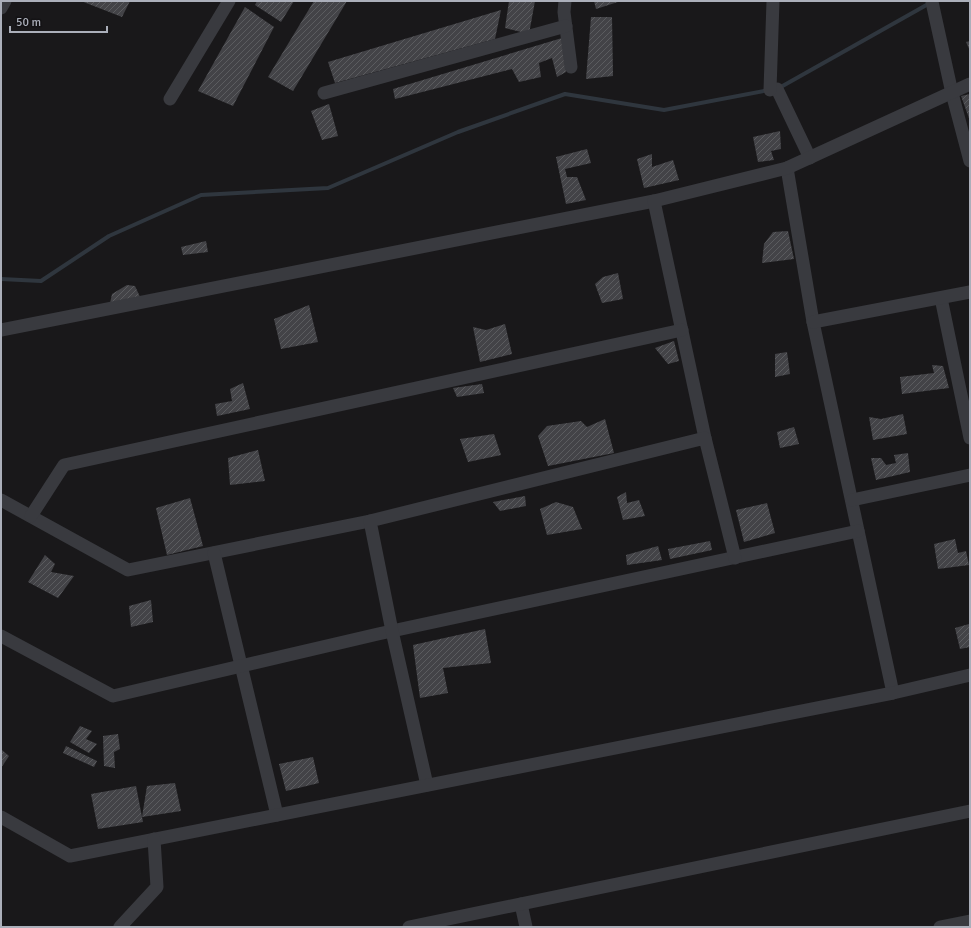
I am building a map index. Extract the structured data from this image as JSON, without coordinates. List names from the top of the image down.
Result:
{
  "scale_bar": "50 m"
}
